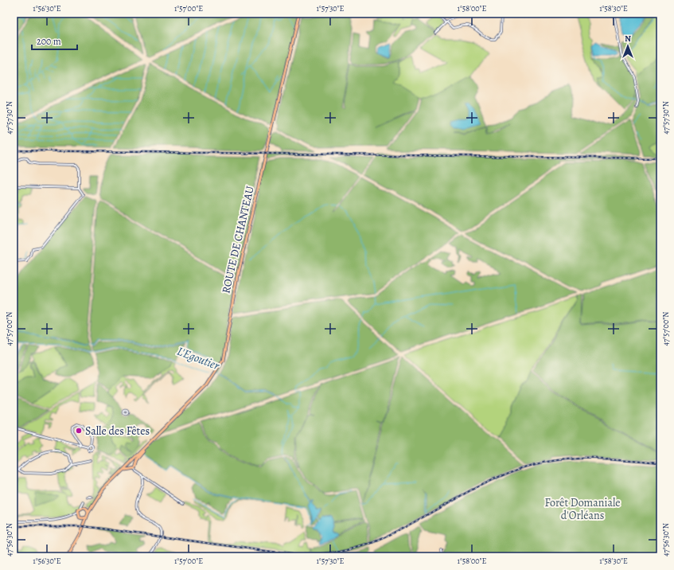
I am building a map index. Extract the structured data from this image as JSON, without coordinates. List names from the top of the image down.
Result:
{
  "streets": {
    "main road": ["ROUTE DE CHANTEAU"]
  },
  "water": ["L'Egoutier"],
  "parks": ["Forêt Domaniale d'Orléans"],
  "places": ["Salle des Fêtes"],
  "scale_bar": "200 m",
  "north": "top",
  "coordinates": [
    "1°56'30\"E",
    "1°57'00\"E",
    "1°57'30\"E",
    "1°58'00\"E",
    "1°58'30\"E",
    "47°57'30\"N",
    "47°57'00\"N",
    "47°56'30\"N"
  ]
}
